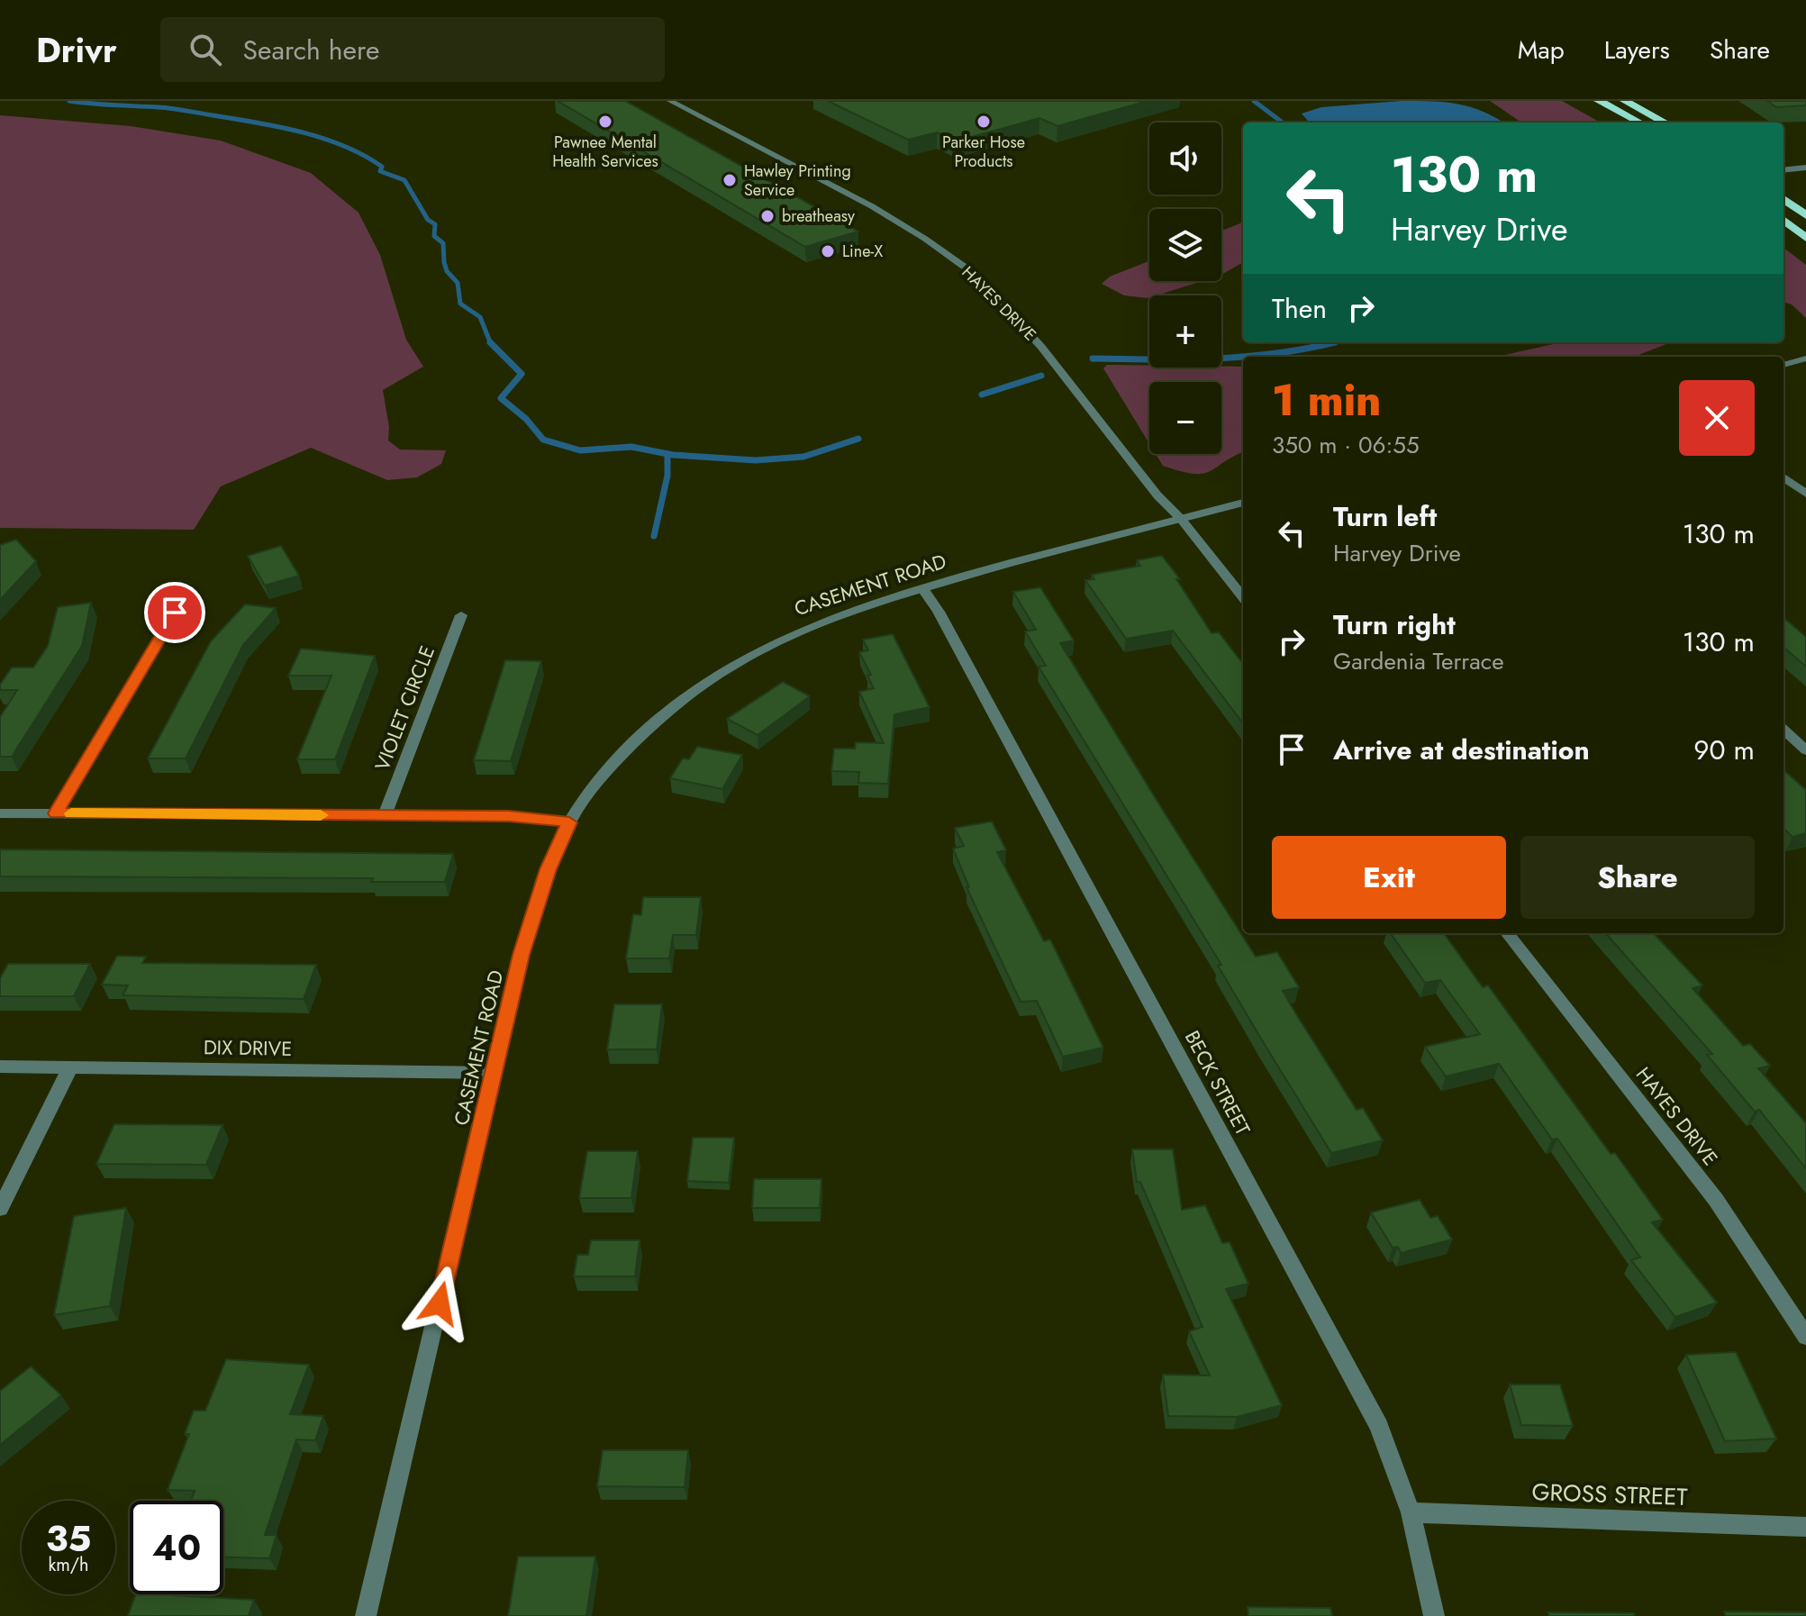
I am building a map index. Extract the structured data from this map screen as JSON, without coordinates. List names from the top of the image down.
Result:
{
  "streets": {
    "street": [
      "HAYES DRIVE",
      "CASEMENT ROAD",
      "VIOLET CIRCLE",
      "DIX DRIVE",
      "BECK STREET",
      "GROSS STREET"
    ]
  },
  "crossings": [
    ["HAYES DRIVE", "CASEMENT ROAD"],
    ["CASEMENT ROAD", "DIX DRIVE"],
    ["CASEMENT ROAD", "BECK STREET"],
    ["BECK STREET", "GROSS STREET"]
  ],
  "places": [
    "Pawnee Mental Health Services",
    "Parker Hose Products",
    "Hawley Printing Service",
    "breatheasy",
    "Line-X"
  ],
  "page": {
    "header": "Drivr",
    "search": "Search here",
    "nav": ["Map", "Layers", "Share"],
    "map_buttons": ["+", "−"],
    "turn": ["130 m", "Harvey Drive"],
    "then": "Then",
    "heading": ["1 min", "350 m · 06:55"],
    "list": [
      {
        "name": "Turn left",
        "note": "Harvey Drive",
        "value": "130 m"
      },
      {
        "name": "Turn right",
        "note": "Gardenia Terrace",
        "value": "130 m"
      },
      {
        "name": "Arrive at destination",
        "value": "90 m"
      }
    ],
    "buttons": ["Exit", "Share"],
    "speed": "35 km/h",
    "limit": "40"
  }
}
